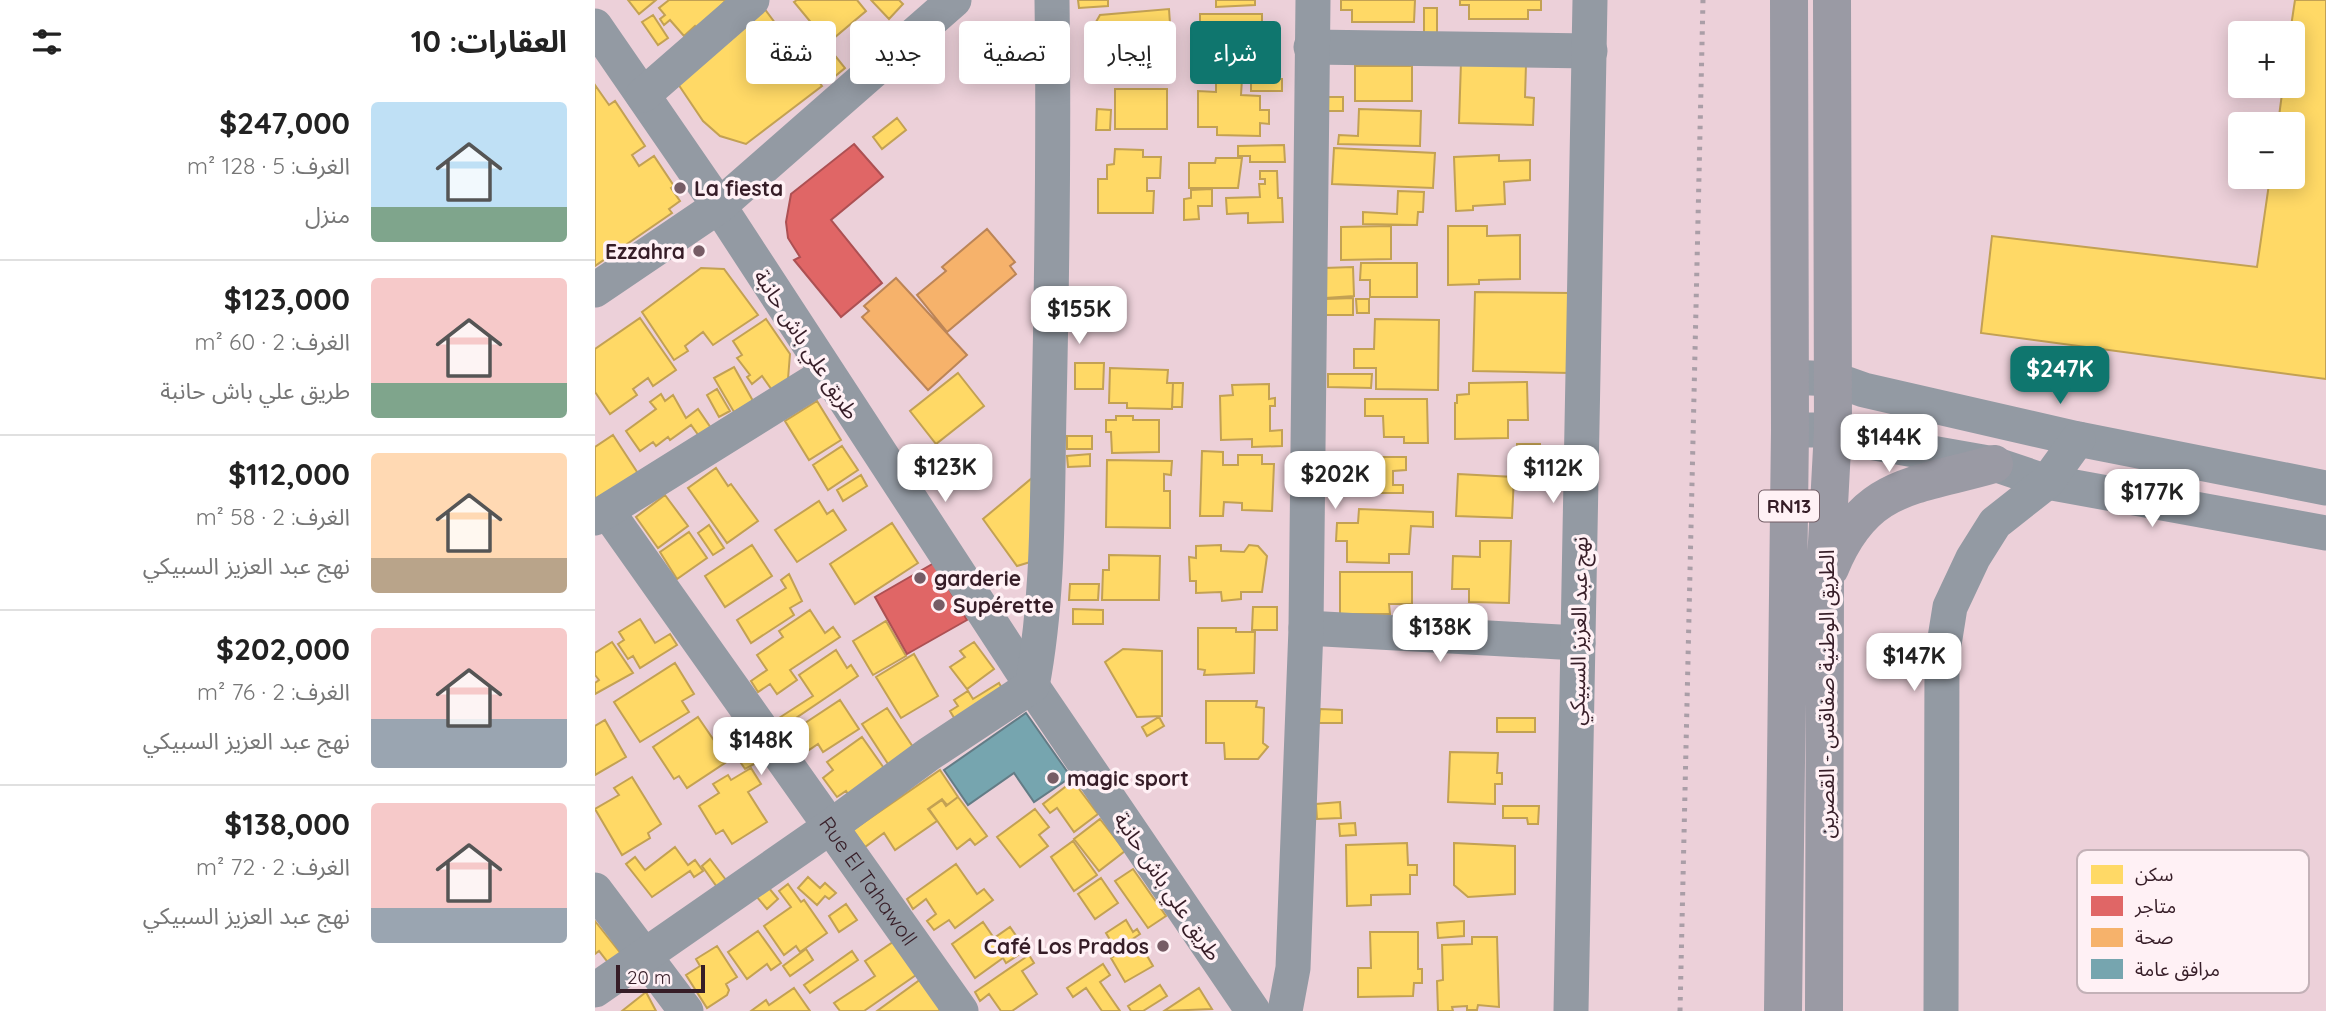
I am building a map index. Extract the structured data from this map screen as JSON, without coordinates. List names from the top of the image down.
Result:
{
  "streets": {
    "main road": ["RN13", "الطريق الوطنية صفاقس - القصرين"],
    "street": ["طريق علي باش حانبة", "نهج عبد العزيز السبيكي", "Rue El Tahawoll"]
  },
  "places": [
    "La fiesta",
    "Ezzahra",
    "garderie",
    "Supérette",
    "magic sport",
    "Café Los Prados"
  ],
  "legend": [
    "سكن",
    "متاجر",
    "صحة",
    "مرافق عامة"
  ],
  "scale_bar": "20 m",
  "page": {
    "heading": "العقارات: 10",
    "map_buttons": ["+", "−"],
    "chip": [
      "شراء",
      "إيجار",
      "تصفية",
      "جديد",
      "شقة"
    ],
    "list": [
      {
        "name": "$247,000",
        "note": "الغرف: 5 · 128 m² · منزل"
      },
      {
        "name": "$123,000",
        "note": "الغرف: 2 · 60 m² · طريق علي باش حانبة"
      },
      {
        "name": "$112,000",
        "note": "الغرف: 2 · 58 m² · نهج عبد العزيز السبيكي"
      },
      {
        "name": "$202,000",
        "note": "الغرف: 2 · 76 m² · نهج عبد العزيز السبيكي"
      },
      {
        "name": "$138,000",
        "note": "الغرف: 2 · 72 m² · نهج عبد العزيز السبيكي"
      }
    ],
    "price": [
      "$155K",
      "$247K",
      "$144K",
      "$123K",
      "$112K",
      "$202K",
      "$177K",
      "$138K",
      "$147K",
      "$148K"
    ],
    "scale": "20 m"
  }
}
